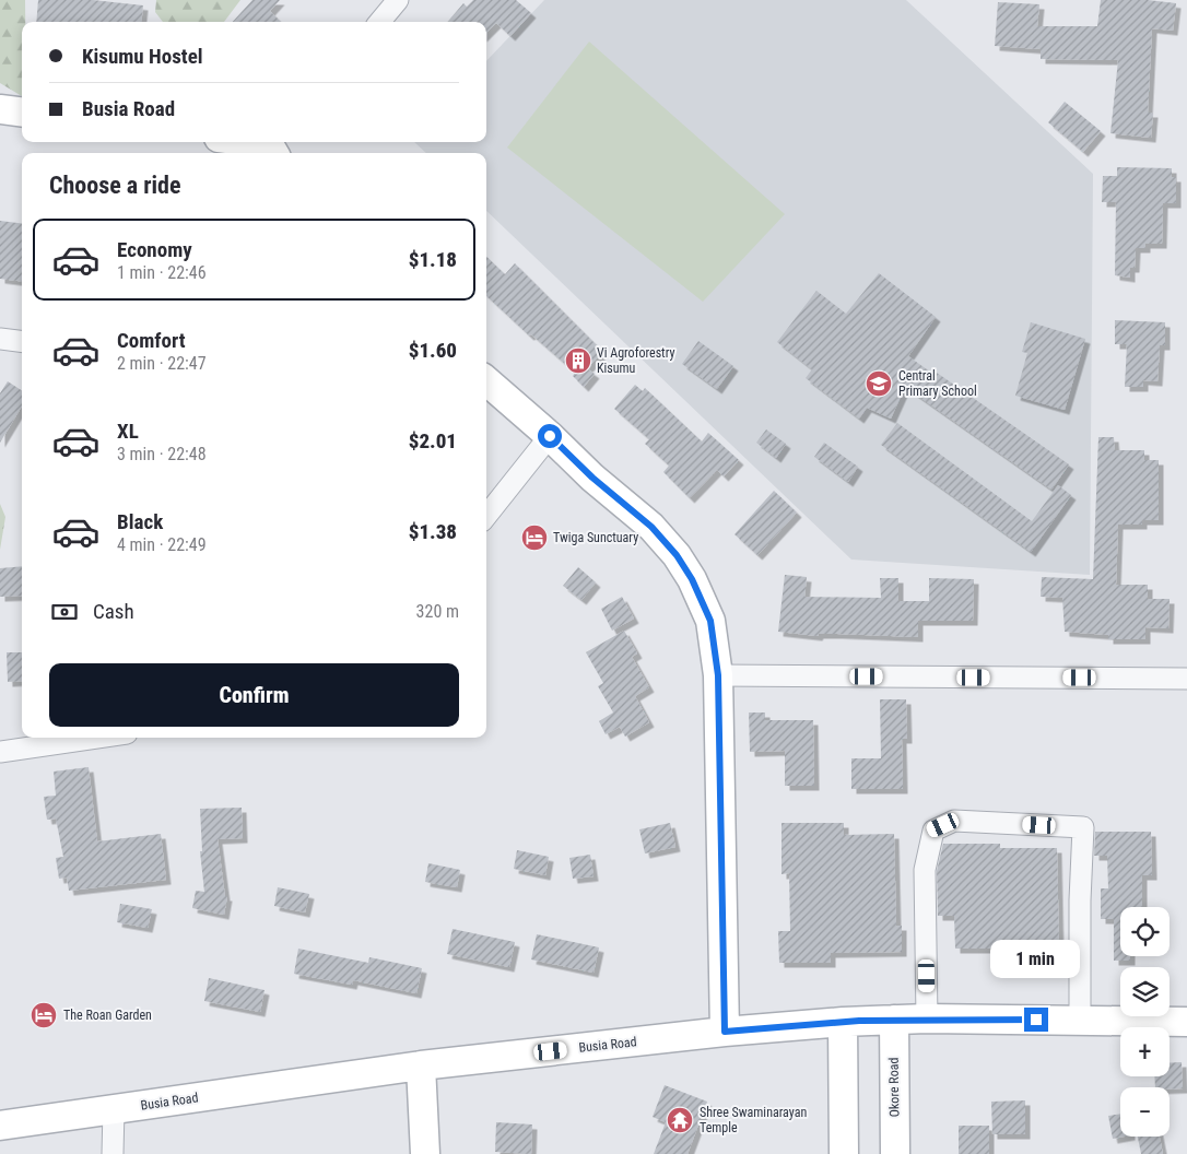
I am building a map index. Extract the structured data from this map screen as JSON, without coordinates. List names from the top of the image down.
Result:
{
  "streets": {
    "main road": ["Busia Road", "Okore Road"]
  },
  "crossings": [
    ["Busia Road", "Okore Road"]
  ],
  "places": {
    "building": ["Vi Agroforestry Kisumu"],
    "school or university": ["Central Primary School"],
    "hotel": ["Twiga Sunctuary", "The Roan Garden"],
    "temple": ["Shree Swaminarayan Temple"]
  },
  "page": {
    "banner": ["Kisumu Hostel", "Busia Road"],
    "heading": "Choose a ride",
    "list": [
      {
        "name": "Economy",
        "note": "1 min · 22:46",
        "value": "$1.18"
      },
      {
        "name": "Comfort",
        "note": "2 min · 22:47",
        "value": "$1.60"
      },
      {
        "name": "XL",
        "note": "3 min · 22:48",
        "value": "$2.01"
      },
      {
        "name": "Black",
        "note": "4 min · 22:49",
        "value": "$1.38"
      }
    ],
    "pay": ["Cash", "320 m"],
    "buttons": "Confirm",
    "map_buttons": ["+", "−"],
    "bubble": "1 min"
  }
}
